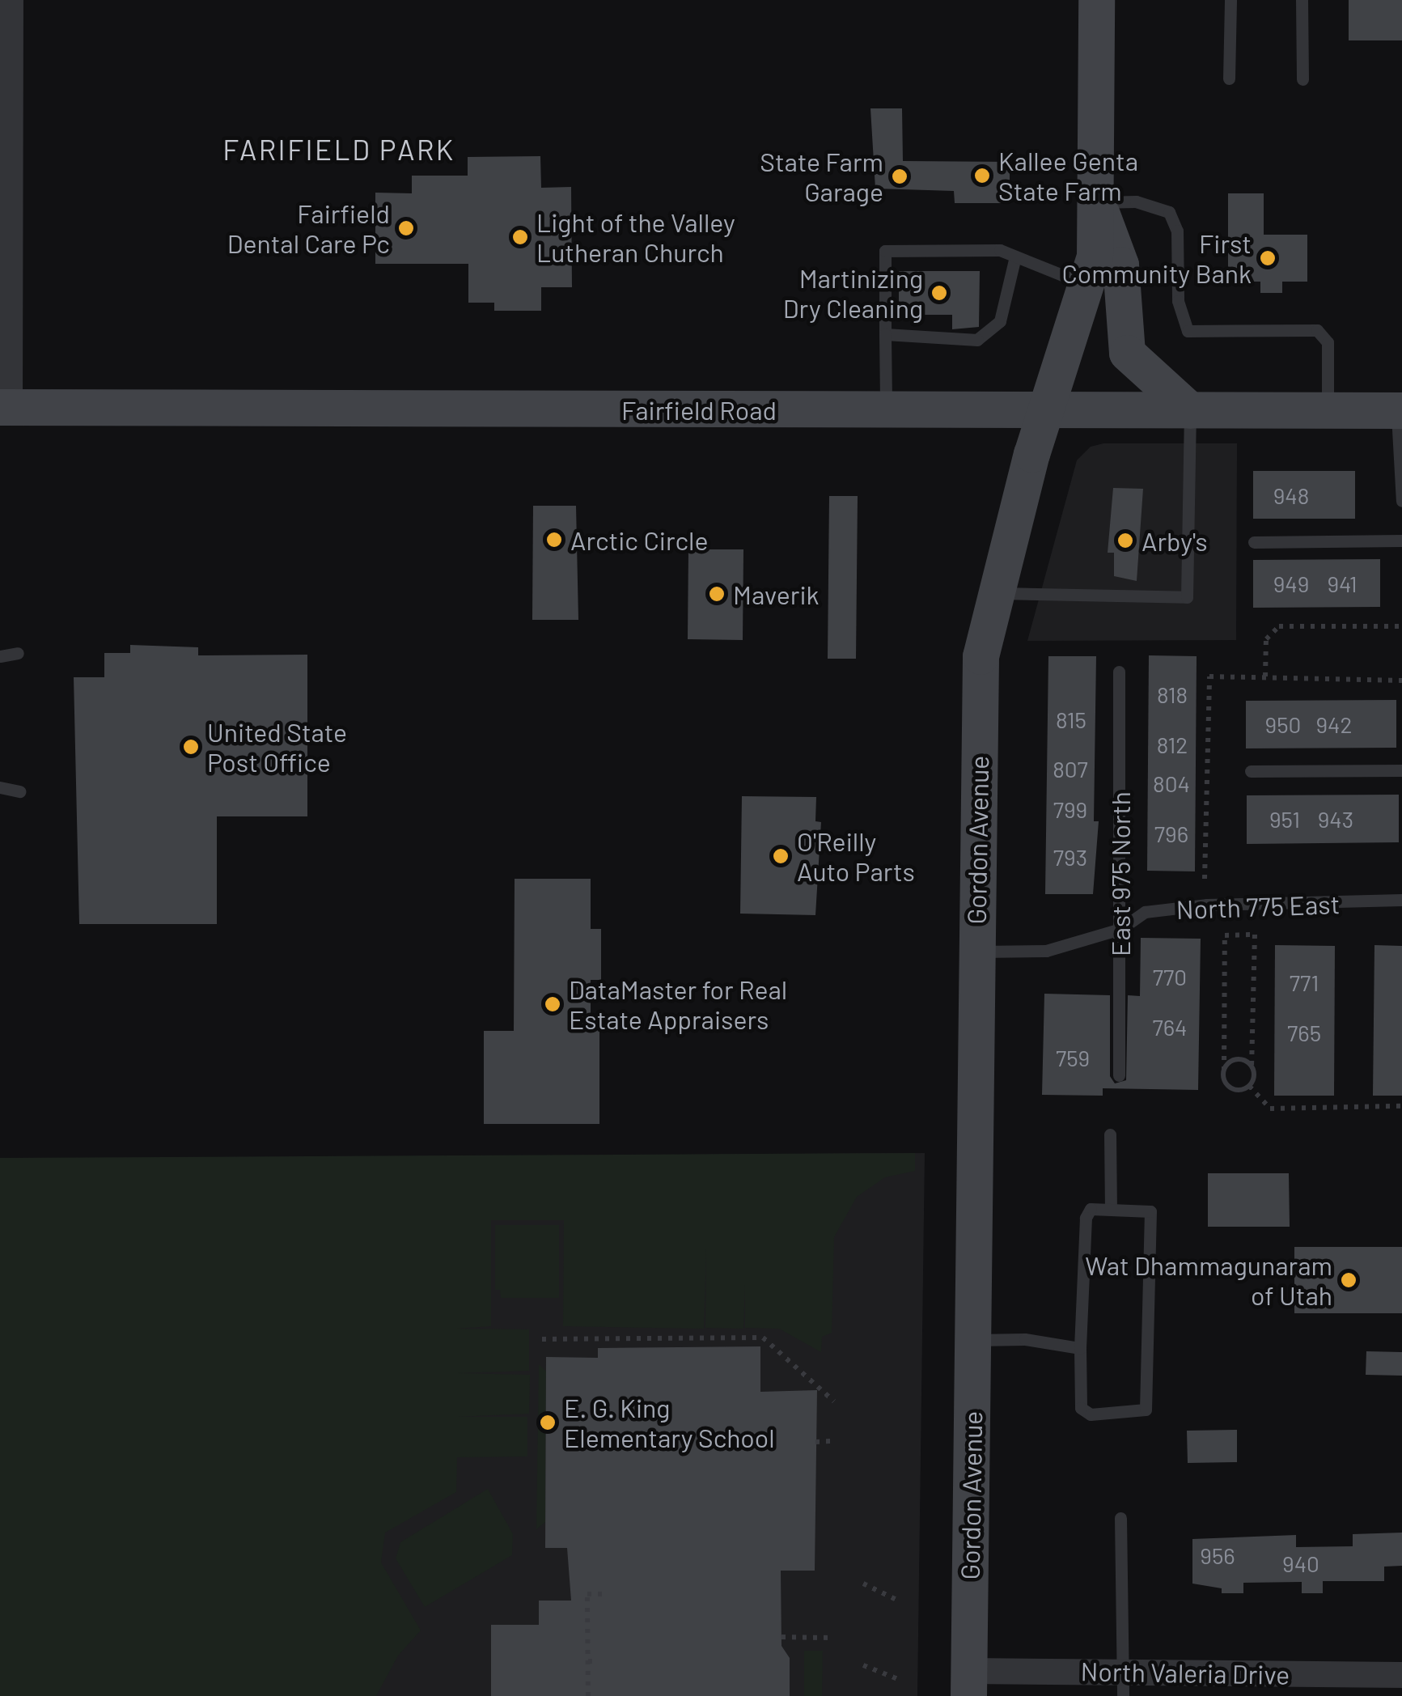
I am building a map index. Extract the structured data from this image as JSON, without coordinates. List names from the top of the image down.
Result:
{
  "streets": {
    "main road": ["Fairfield Road", "Gordon Avenue"],
    "street": ["North Valeria Drive"],
    "lane": ["East 975 North", "North 775 East"]
  },
  "crossings": [
    ["Fairfield Road", "Gordon Avenue"],
    ["Gordon Avenue", "North 775 East"],
    ["Gordon Avenue", "North Valeria Drive"],
    ["East 975 North", "North 775 East"]
  ],
  "districts": ["FARIFIELD PARK"],
  "places": [
    "Kallee Genta State Farm",
    "State Farm Garage",
    "Fairfield Dental Care Pc",
    "Light of the Valley Lutheran Church",
    "First Community Bank",
    "Martinizing Dry Cleaning",
    "Arctic Circle",
    "Arby's",
    "Maverik",
    "United State Post Office",
    "O'Reilly Auto Parts",
    "DataMaster for Real Estate Appraisers",
    "Wat Dhammagunaram of Utah",
    "E. G. King Elementary School"
  ],
  "house_numbers": [
    "948",
    "949",
    "941",
    "818",
    "815",
    "950",
    "942",
    "812",
    "807",
    "804",
    "799",
    "951",
    "943",
    "796",
    "793",
    "770",
    "771",
    "764",
    "765",
    "759",
    "956",
    "940"
  ]
}
